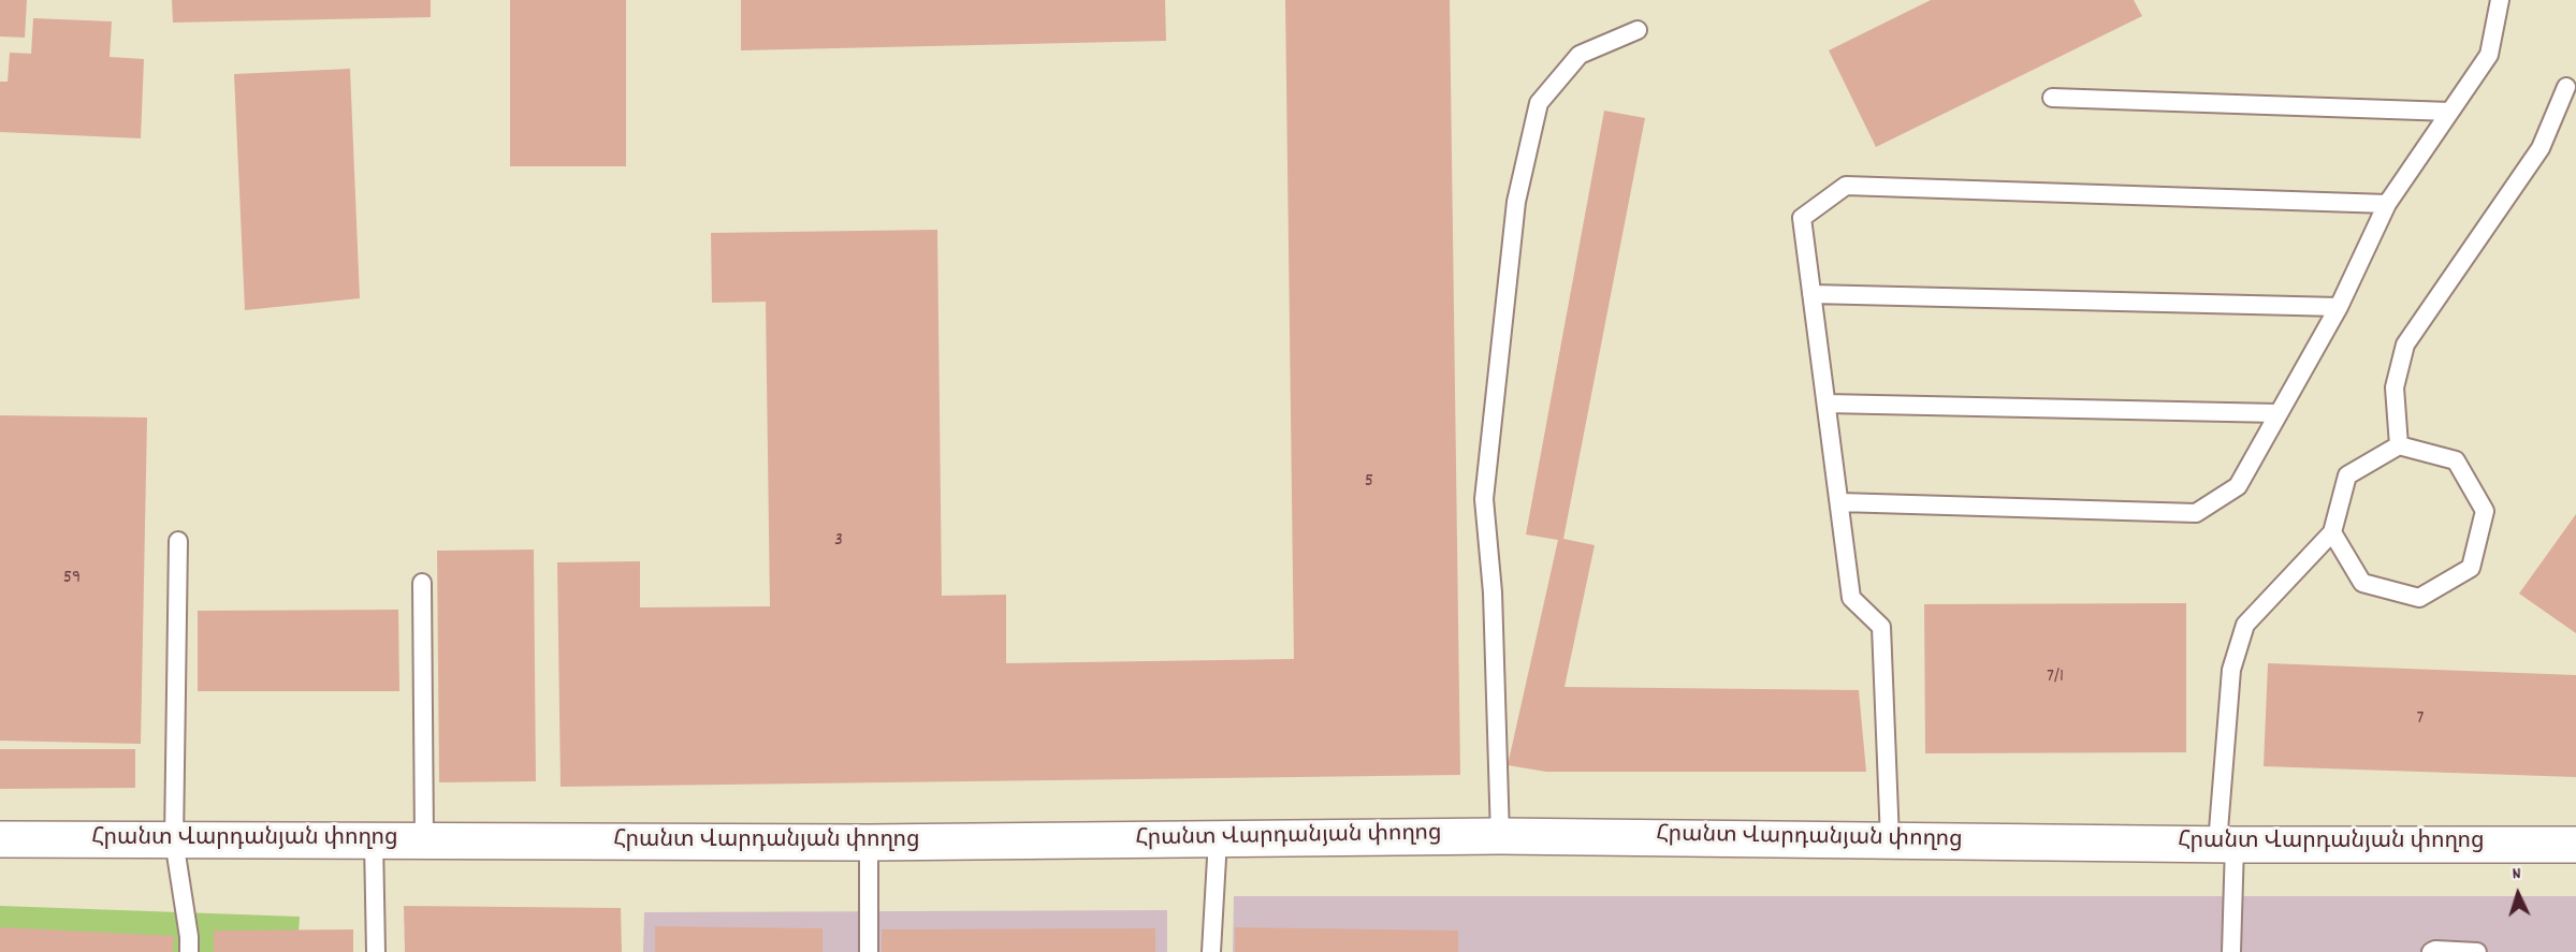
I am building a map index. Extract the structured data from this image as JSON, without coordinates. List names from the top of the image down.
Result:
{
  "streets": {
    "street": ["Հրանտ Վարդանյան փողոց"]
  },
  "house_numbers": [
    "5",
    "3",
    "59",
    "7/1",
    "7"
  ],
  "north": "top"
}
